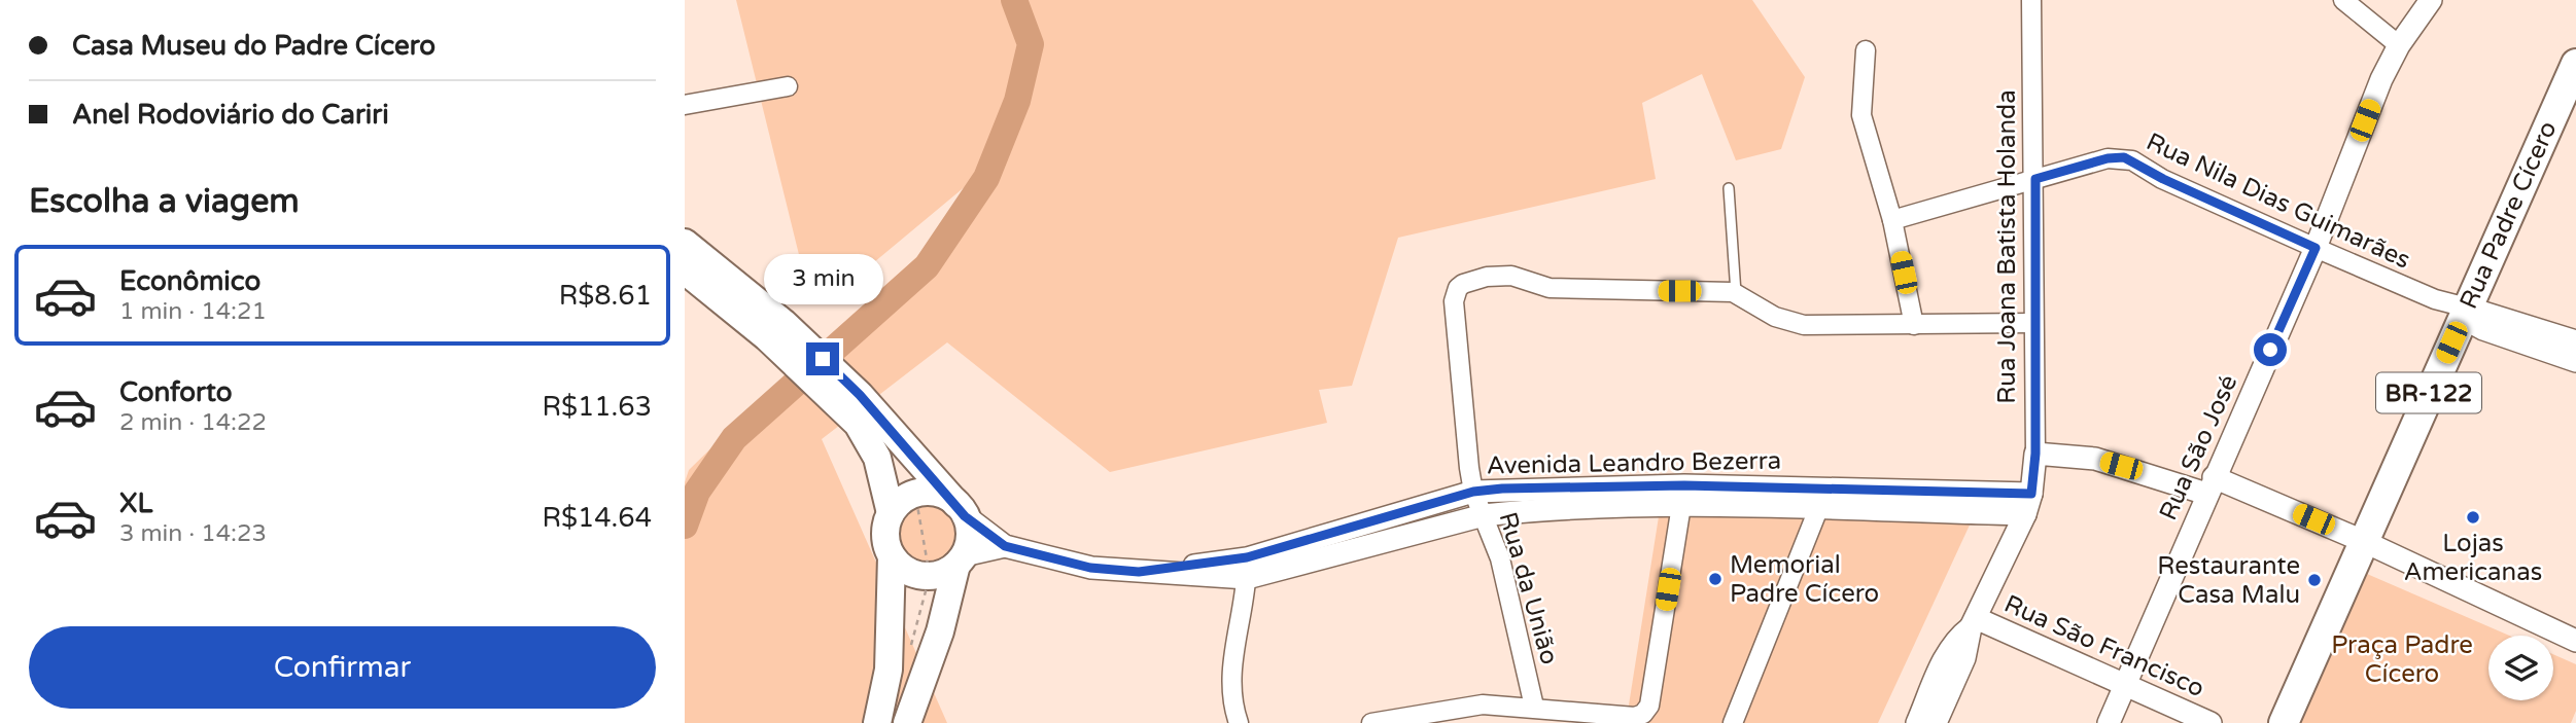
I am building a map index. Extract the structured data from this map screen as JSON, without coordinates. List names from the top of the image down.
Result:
{
  "streets": {
    "highway": ["Rua Padre Cícero", "BR-122"],
    "street": [
      "Rua Nila Dias Guimarães",
      "Rua Joana Batista Holanda",
      "Rua São José",
      "Avenida Leandro Bezerra",
      "Rua da União",
      "Rua São Francisco"
    ]
  },
  "crossings": [
    ["Rua Nila Dias Guimarães", "Rua Padre Cícero"],
    ["Rua Nila Dias Guimarães", "Rua Joana Batista Holanda"],
    ["Rua Nila Dias Guimarães", "Rua São José"],
    ["Rua Joana Batista Holanda", "Avenida Leandro Bezerra"],
    ["Rua São José", "Rua São Francisco"],
    ["Avenida Leandro Bezerra", "Rua da União"]
  ],
  "parks": ["Praça Padre Cícero"],
  "places": ["Lojas Americanas", "Memorial Padre Cícero", "Restaurante Casa Malu"],
  "page": {
    "banner": ["Casa Museu do Padre Cícero", "Anel Rodoviário do Cariri"],
    "heading": "Escolha a viagem",
    "list": [
      {
        "name": "Econômico",
        "note": "1 min · 14:21",
        "value": "R$8.61"
      },
      {
        "name": "Conforto",
        "note": "2 min · 14:22",
        "value": "R$11.63"
      },
      {
        "name": "XL",
        "note": "3 min · 14:23",
        "value": "R$14.64"
      }
    ],
    "bubble": "3 min",
    "buttons": "Confirmar"
  }
}
